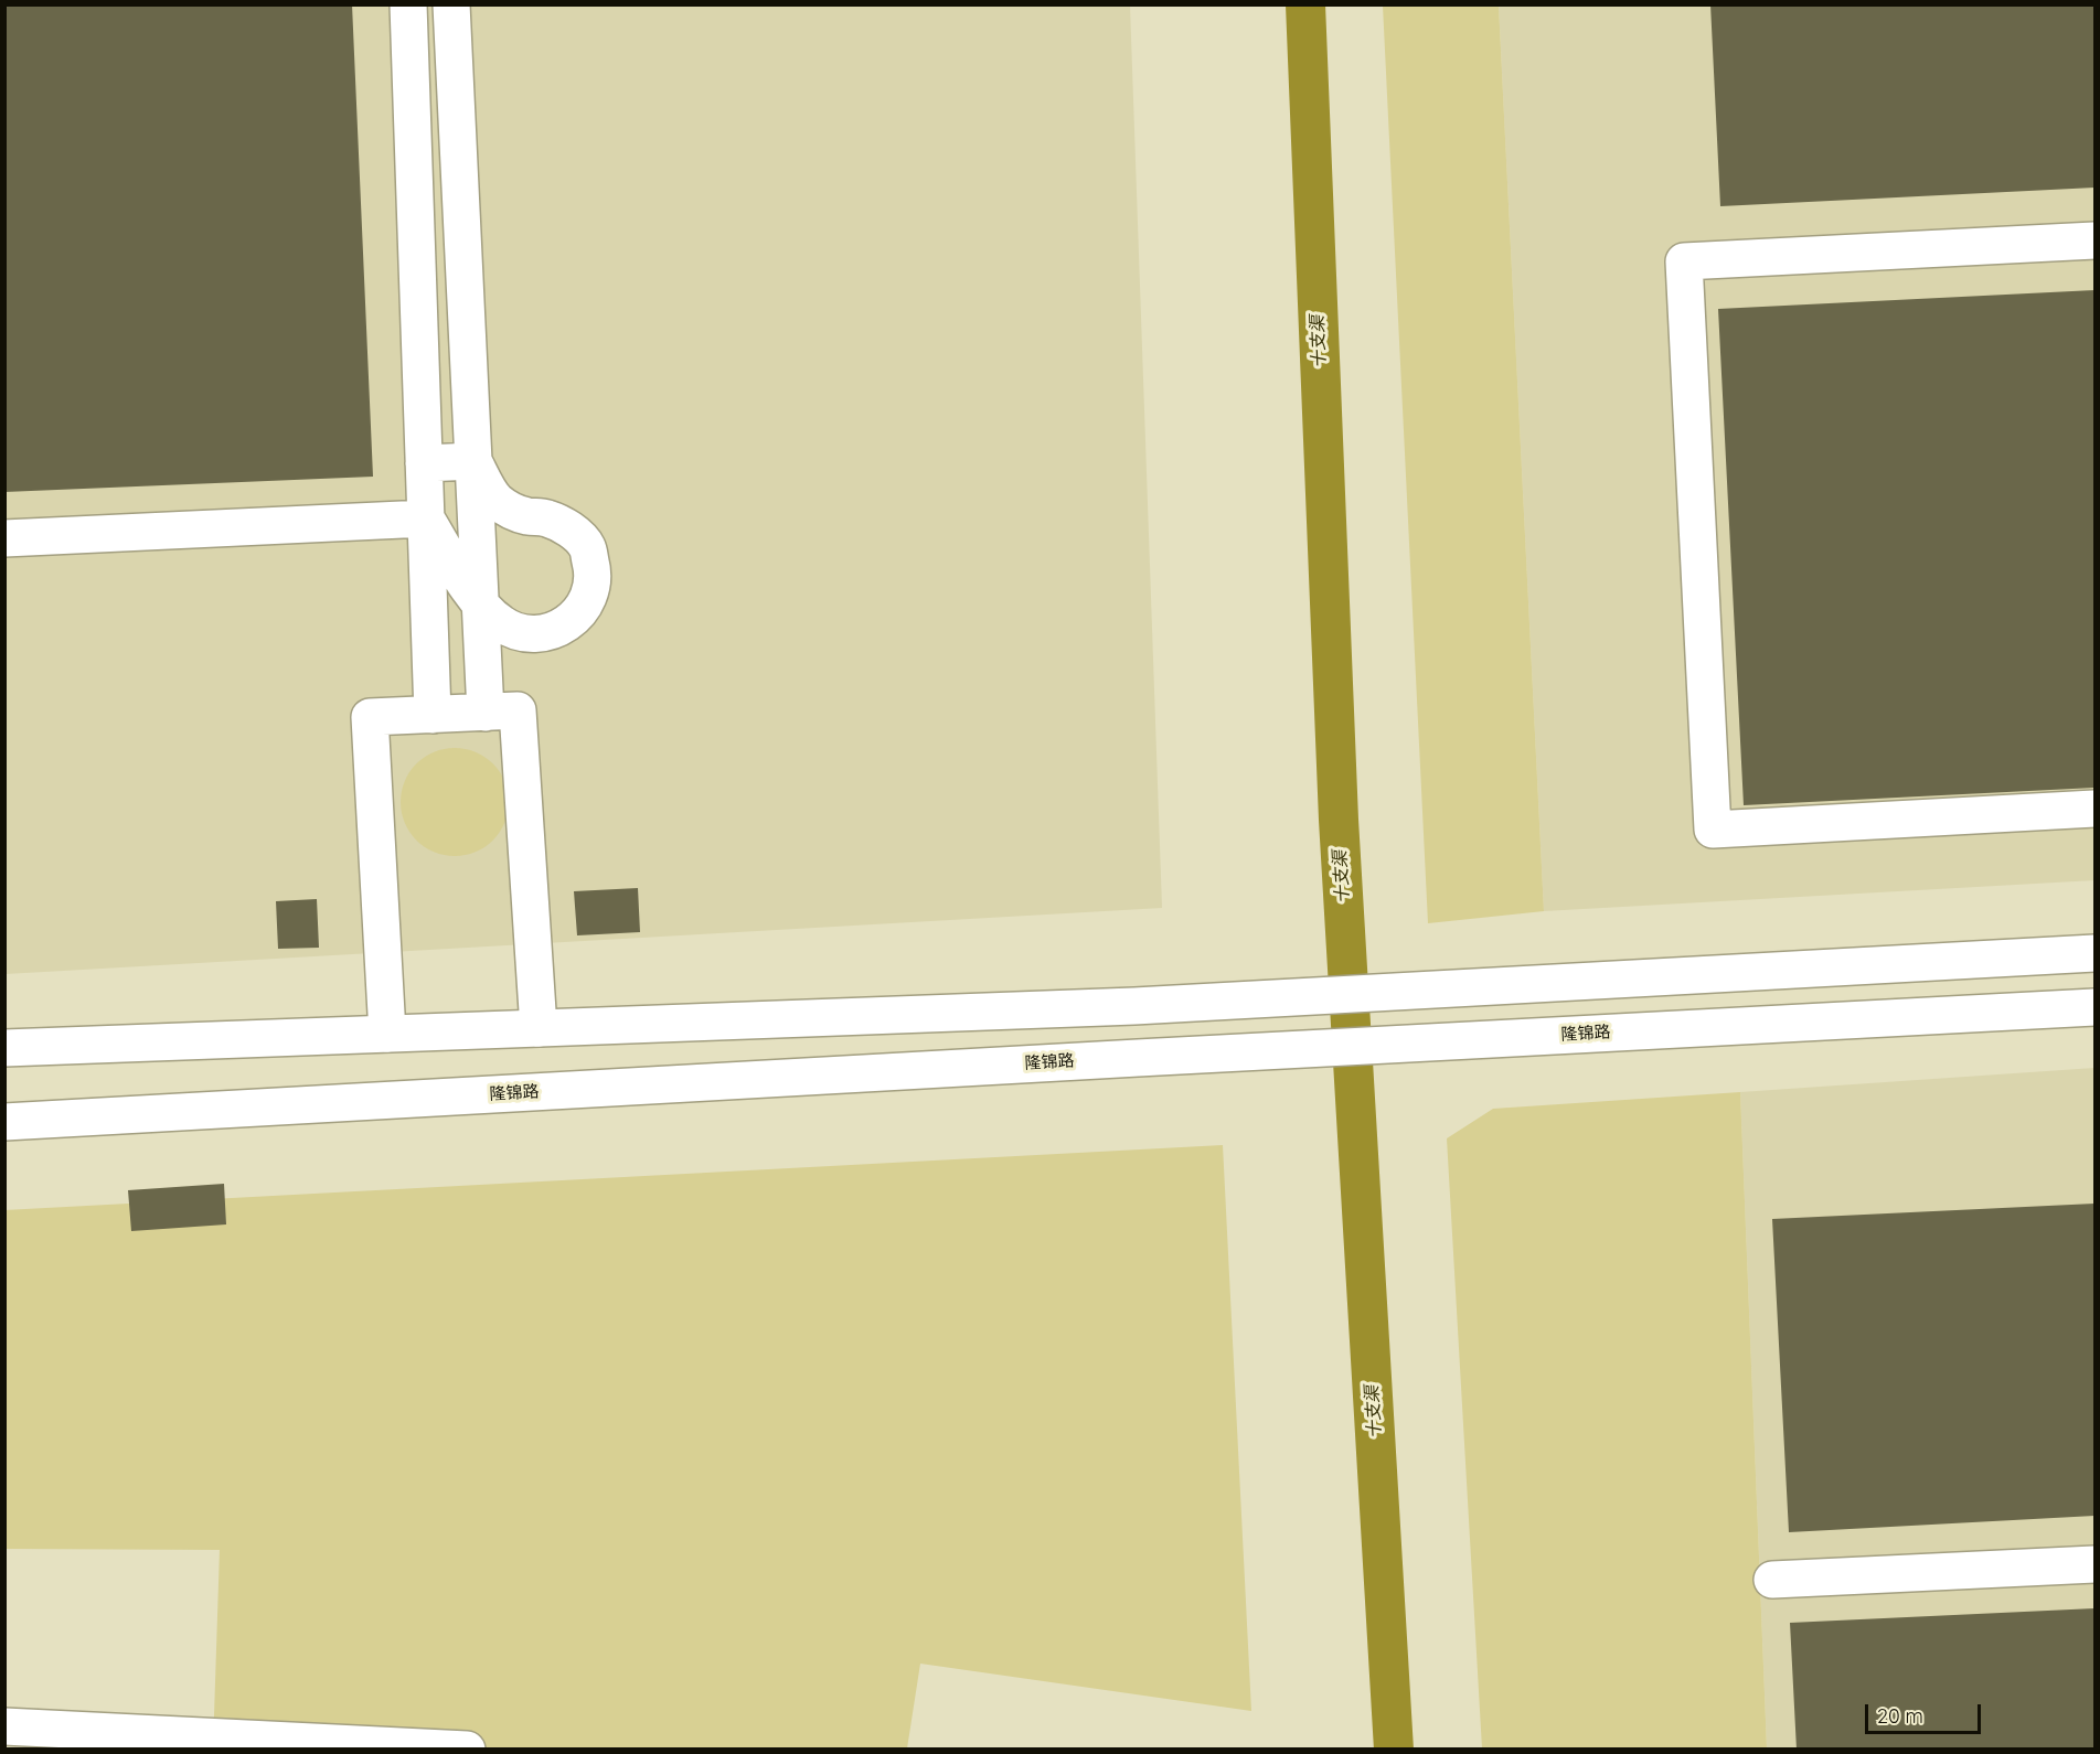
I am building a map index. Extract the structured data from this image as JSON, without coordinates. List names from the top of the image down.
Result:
{
  "streets": {
    "main road": ["隆锦路"]
  },
  "water": ["十支渠"],
  "scale_bar": "20 m"
}
